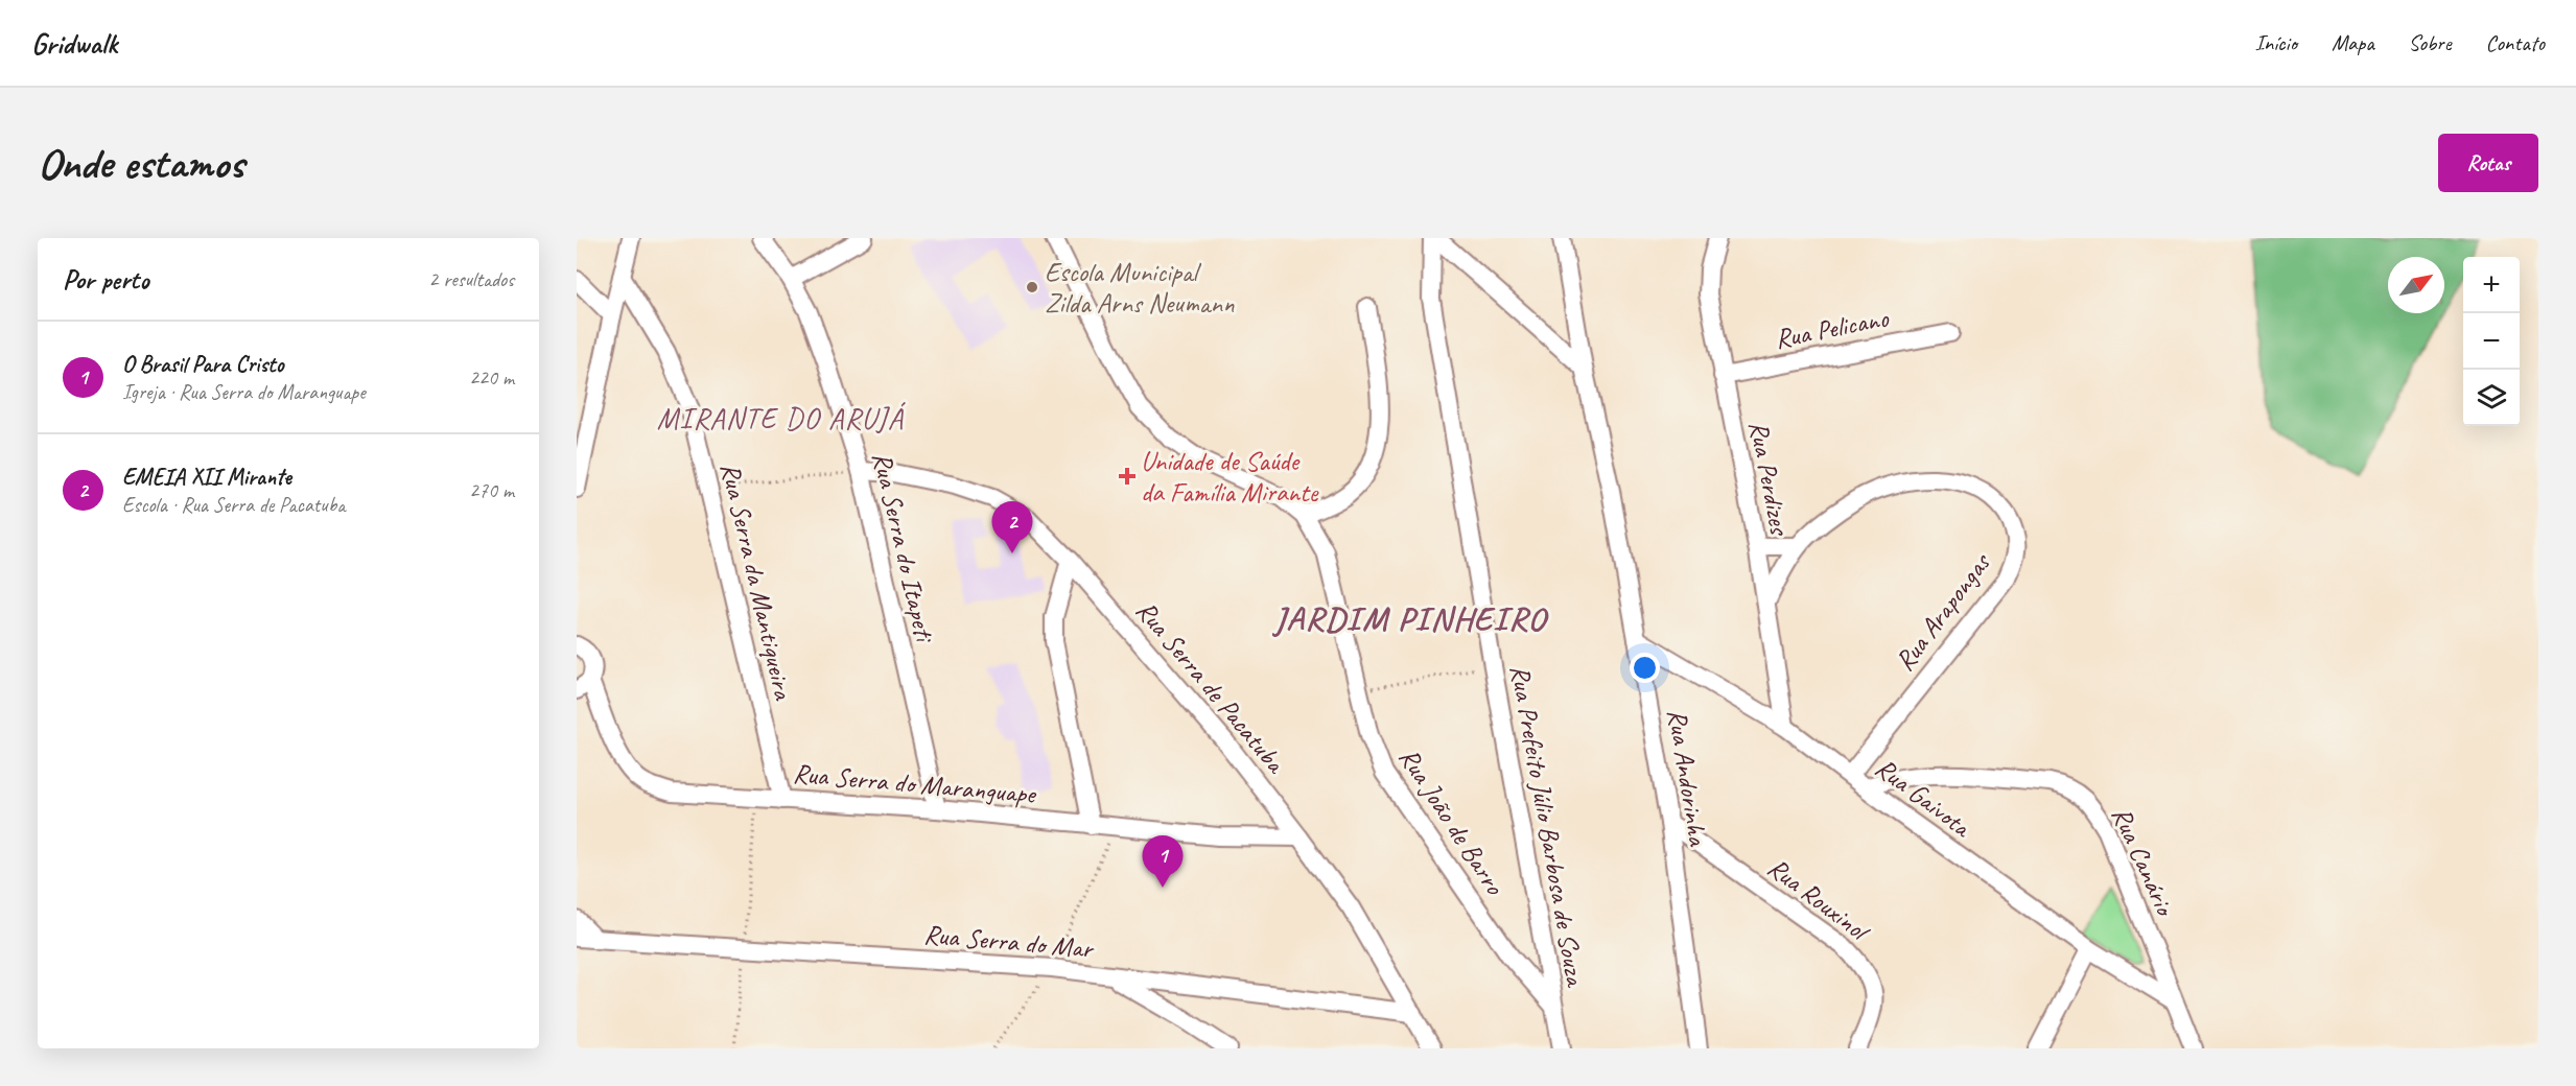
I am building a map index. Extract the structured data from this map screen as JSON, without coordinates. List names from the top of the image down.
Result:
{
  "streets": {
    "street": [
      "Rua Pelicano",
      "Rua Perdizes",
      "Rua Serra do Itapeti",
      "Rua Serra da Mantiqueira",
      "Rua Arapongas",
      "Rua Serra de Pacatuba",
      "Rua Andorinha",
      "Rua Serra do Maranguape",
      "Rua Gaivota",
      "Rua João de Barro",
      "Rua Prefeito Júlio Barbosa de Souza",
      "Rua Canário",
      "Rua Rouxinol",
      "Rua Serra do Mar"
    ]
  },
  "crossings": [
    ["Rua Pelicano", "Rua Perdizes"],
    ["Rua Perdizes", "Rua Arapongas"],
    ["Rua Perdizes", "Rua Gaivota"],
    ["Rua Serra do Itapeti", "Rua Serra de Pacatuba"],
    ["Rua Serra do Itapeti", "Rua Serra do Maranguape"],
    ["Rua Serra da Mantiqueira", "Rua Serra do Maranguape"],
    ["Rua Arapongas", "Rua Gaivota"],
    ["Rua Serra de Pacatuba", "Rua Serra do Maranguape"],
    ["Rua Serra de Pacatuba", "Rua Serra do Mar"],
    ["Rua Andorinha", "Rua Gaivota"],
    ["Rua Andorinha", "Rua Rouxinol"],
    ["Rua Gaivota", "Rua Canário"],
    ["Rua João de Barro", "Rua Prefeito Júlio Barbosa de Souza"]
  ],
  "districts": ["MIRANTE DO ARUJÁ", "JARDIM PINHEIRO"],
  "places": {
    "other": ["Escola Municipal Zilda Arns Neumann"],
    "health": ["Unidade de Saúde da Família Mirante"]
  },
  "north": "top right",
  "page": {
    "header": "Gridwalk",
    "nav": [
      "Início",
      "Mapa",
      "Sobre",
      "Contato"
    ],
    "buttons": "Rotas",
    "title": "Onde estamos",
    "heading": ["Por perto", "2 resultados"],
    "map_buttons": ["+", "−"],
    "list": [
      {
        "mark": "1",
        "name": "O Brasil Para Cristo",
        "note": "Igreja · Rua Serra do Maranguape",
        "value": "220 m"
      },
      {
        "mark": "2",
        "name": "EMEIA XII Mirante",
        "note": "Escola · Rua Serra de Pacatuba",
        "value": "270 m"
      }
    ],
    "pins": ["2", "1"]
  }
}
